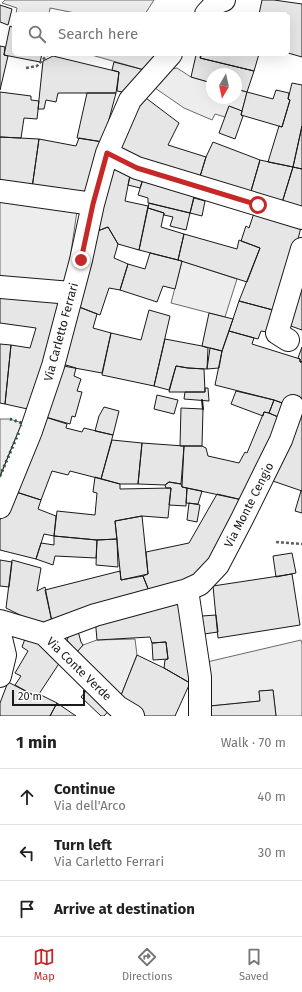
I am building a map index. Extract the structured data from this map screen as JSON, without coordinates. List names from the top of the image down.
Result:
{
  "streets": {
    "street": ["Via Carletto Ferrari", "Via Monte Cengio", "Via Conte Verde"]
  },
  "crossings": [
    ["Via Monte Cengio", "Via Conte Verde"]
  ],
  "scale_bar": "20 m",
  "north": "bottom",
  "page": {
    "search": "Search here",
    "scale": "20 m",
    "heading": ["1 min", "Walk · 70 m"],
    "list": [
      ["Continue", "Via dell'Arco", "40 m"],
      ["Turn left", "Via Carletto Ferrari", "30 m"],
      "Arrive at destination"
    ],
    "nav": ["Map", "Directions", "Saved"]
  }
}
